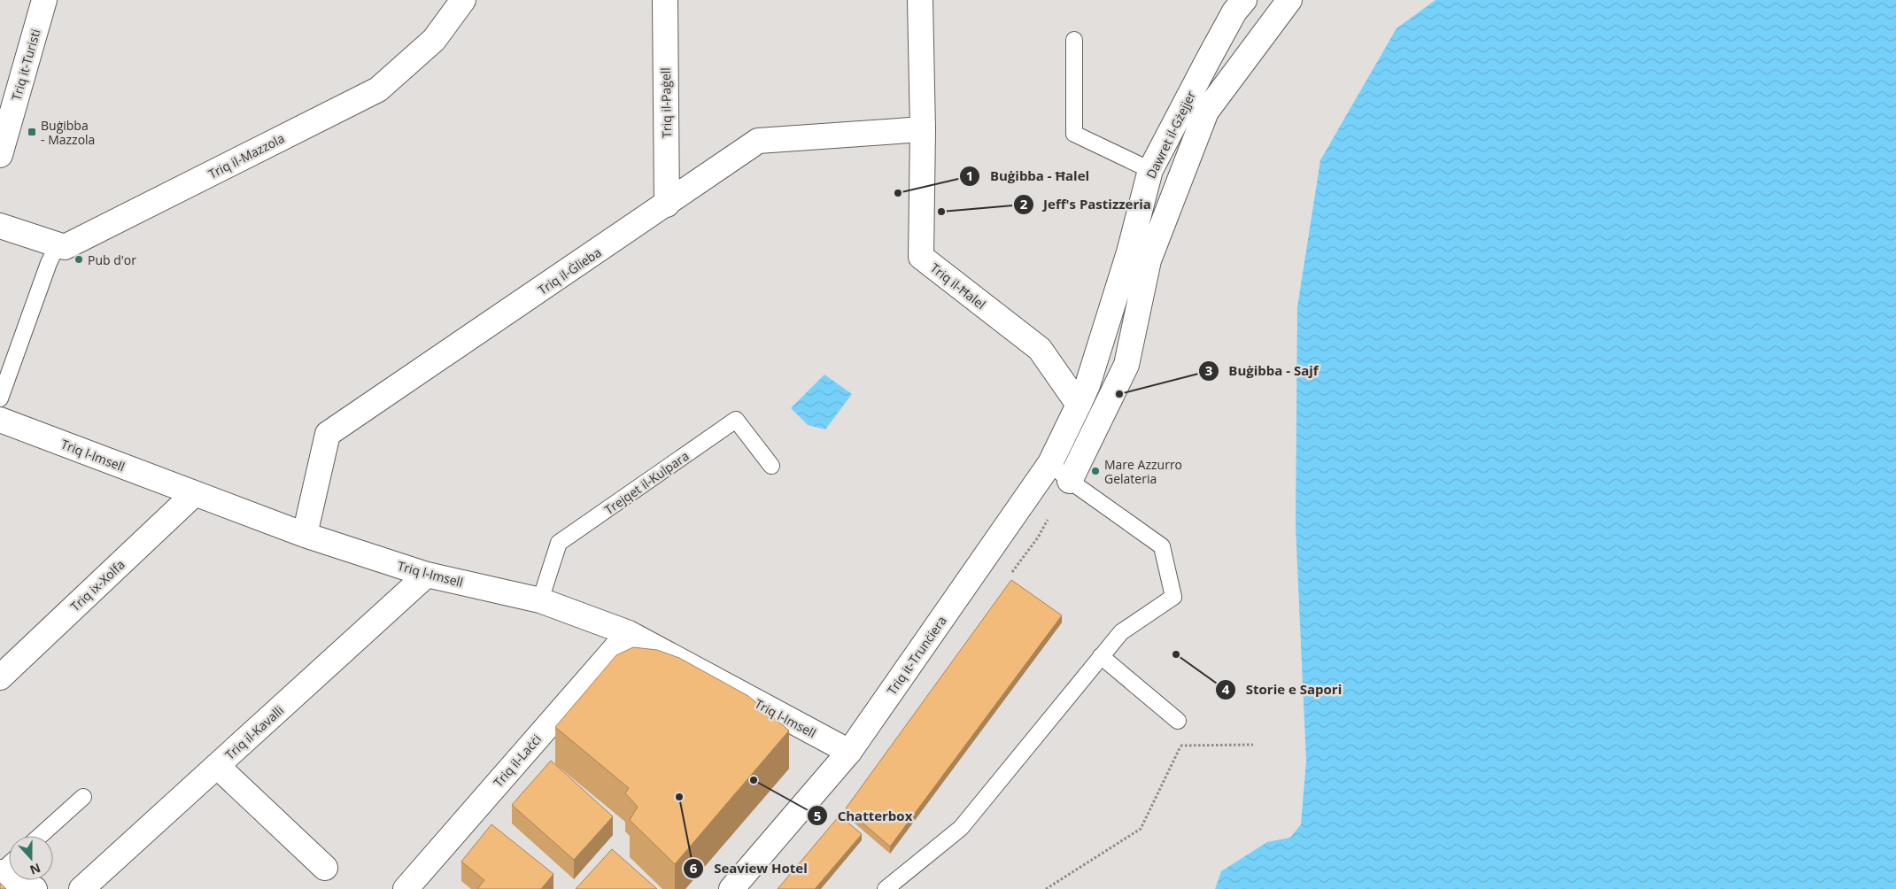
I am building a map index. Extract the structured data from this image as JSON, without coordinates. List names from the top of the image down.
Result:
{
  "streets": {
    "street": [
      "Triq it-Turisti",
      "Triq il-Paġell",
      "Dawret il-Gżejjer",
      "Triq il-Mazzola",
      "Triq il-Ġlieba",
      "Triq il-Ħalel",
      "Triq l-Imsell",
      "Triq ix-Xolfa",
      "Triq it-Trunċiera",
      "Triq il-Kavalli",
      "Triq il-Laċċi"
    ],
    "lane": ["Trejqet il-Kulpara"]
  },
  "crossings": [
    ["Triq il-Paġell", "Triq il-Ġlieba"],
    ["Dawret il-Gżejjer", "Triq il-Ħalel"],
    ["Dawret il-Gżejjer", "Triq it-Trunċiera"],
    ["Triq il-Ġlieba", "Triq il-Ħalel"],
    ["Triq il-Ġlieba", "Triq l-Imsell"],
    ["Triq il-Ħalel", "Triq it-Trunċiera"],
    ["Triq l-Imsell", "Trejqet il-Kulpara"],
    ["Triq l-Imsell", "Triq ix-Xolfa"],
    ["Triq l-Imsell", "Triq it-Trunċiera"],
    ["Triq l-Imsell", "Triq il-Kavalli"],
    ["Triq l-Imsell", "Triq il-Laċċi"]
  ],
  "places": {
    "transit": ["Buġibba - Mazzola"],
    "other": [
      "Buġibba - Ħalel",
      "Jeff's Pastizzeria",
      "Pub d'or",
      "Buġibba - Sajf",
      "Mare Azzurro Gelateria",
      "Storie e Sapori",
      "Chatterbox",
      "Seaview Hotel"
    ]
  },
  "north": "bottom"
}
